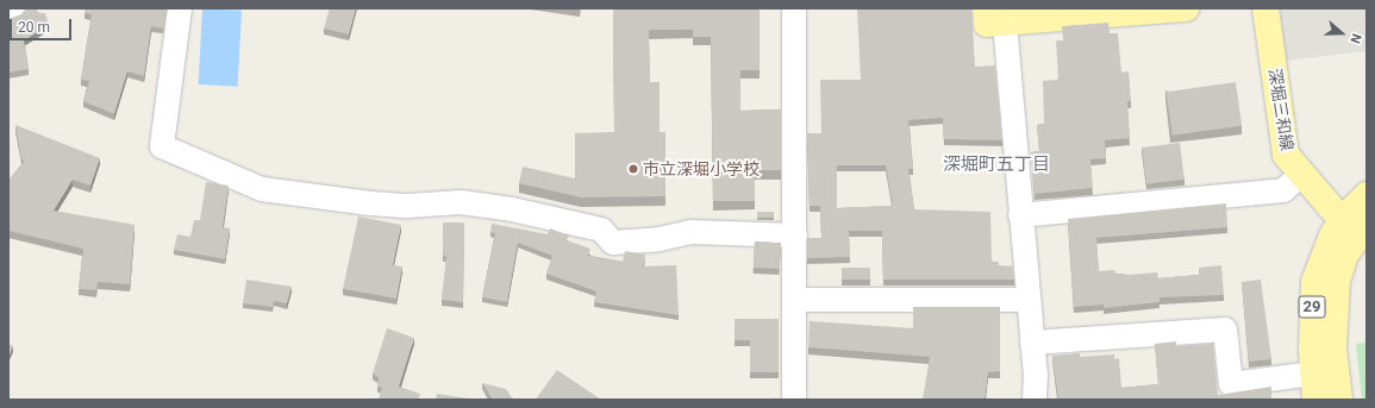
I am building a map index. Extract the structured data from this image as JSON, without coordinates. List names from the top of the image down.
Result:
{
  "streets": {
    "main road": ["深堀三和線", "29"]
  },
  "crossings": [
    ["深堀三和線", "29"]
  ],
  "districts": ["深堀町五丁目"],
  "places": ["市立深堀小学校"],
  "scale_bar": "20 m",
  "north": "right"
}
